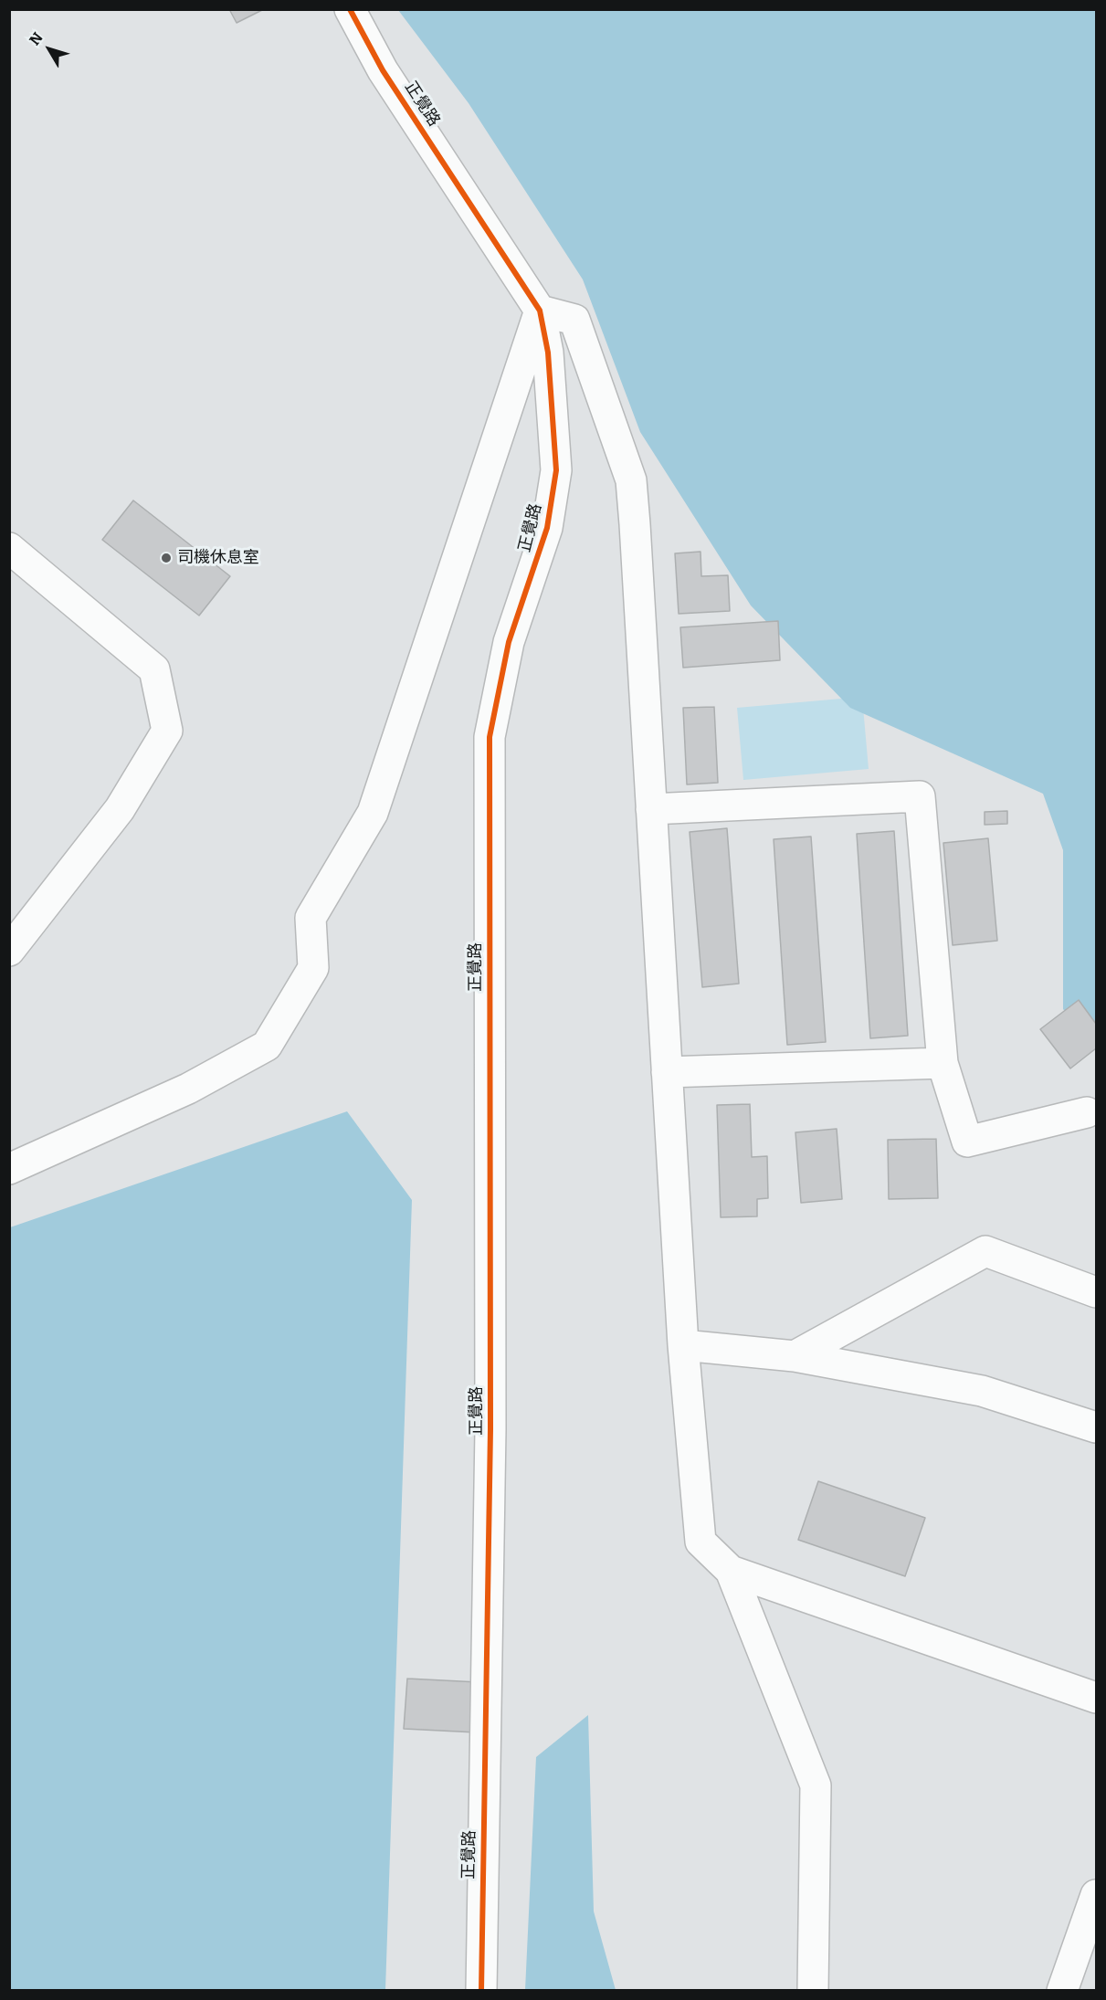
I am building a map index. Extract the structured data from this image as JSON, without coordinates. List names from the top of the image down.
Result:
{
  "streets": {
    "street": ["正覺路"]
  },
  "places": ["司機休息室"],
  "north": "top left"
}
